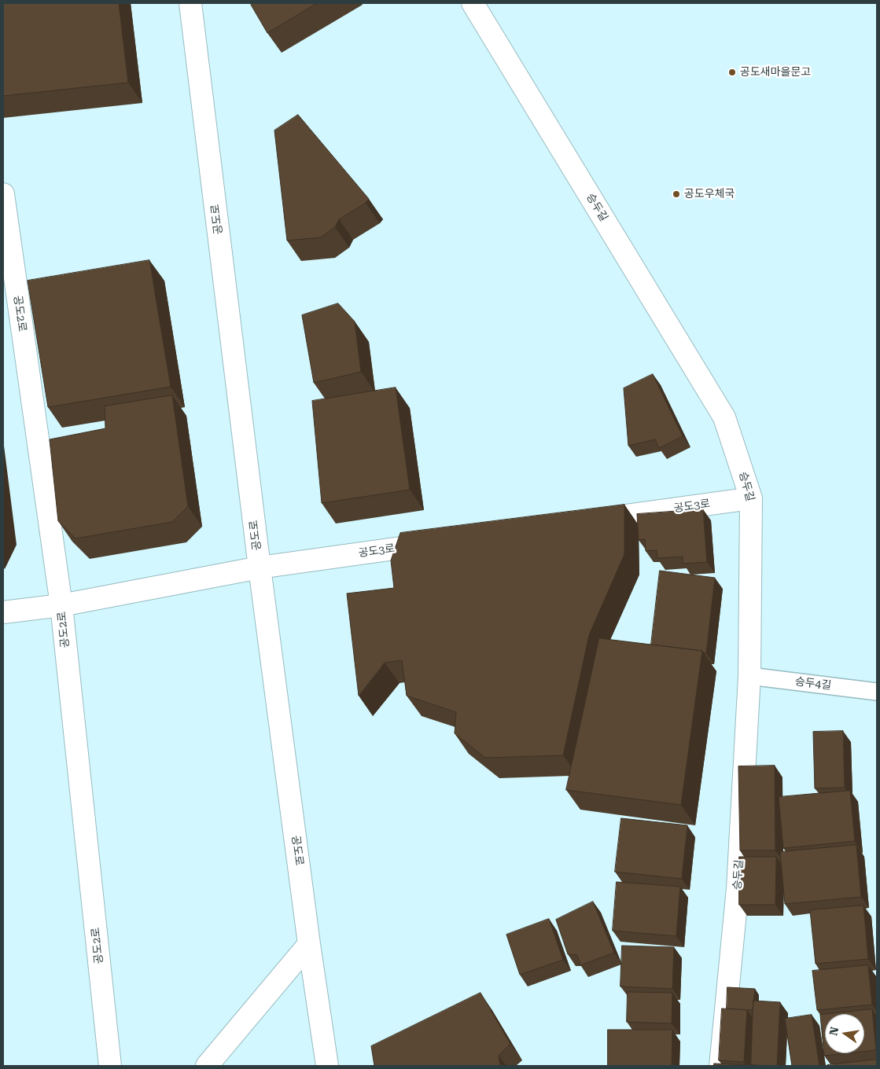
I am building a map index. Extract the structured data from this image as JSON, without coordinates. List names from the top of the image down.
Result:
{
  "streets": {
    "street": [
      "승두길",
      "공도로",
      "공도2로",
      "공도3로"
    ],
    "lane": ["승두4길"]
  },
  "crossings": [
    ["승두길", "공도3로"],
    ["승두길", "승두4길"],
    ["공도로", "공도3로"],
    ["공도2로", "공도3로"]
  ],
  "places": ["공도새마을문고", "공도우체국"],
  "north": "left"
}
